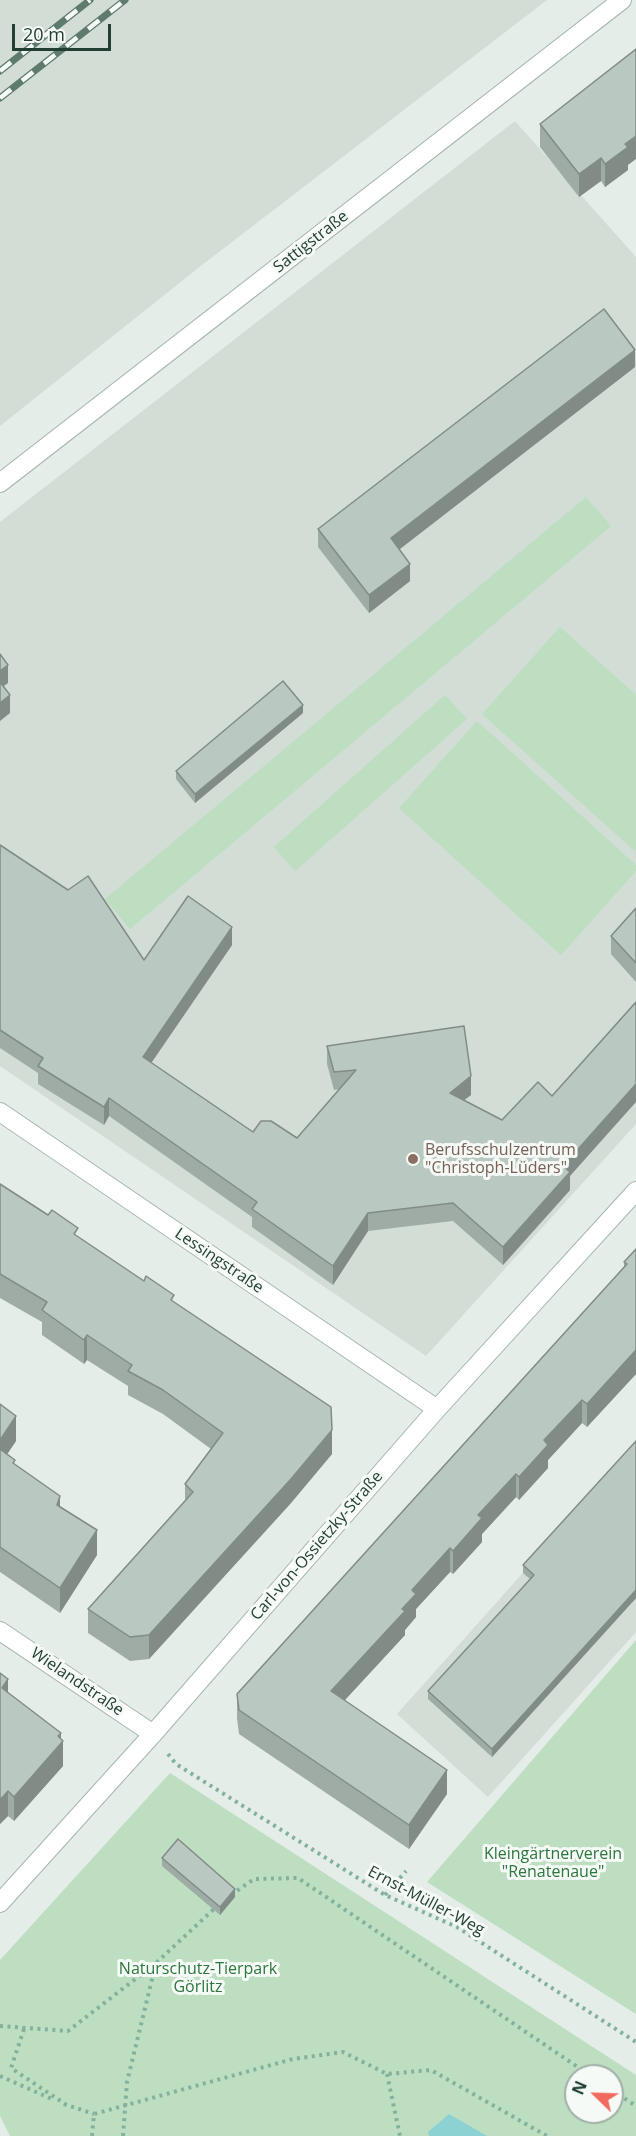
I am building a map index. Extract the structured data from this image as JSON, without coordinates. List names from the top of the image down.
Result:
{
  "streets": {
    "street": [
      "Sattigstraße",
      "Lessingstraße",
      "Carl-von-Ossietzky-Straße",
      "Wielandstraße"
    ],
    "path": ["Ernst-Müller-Weg"]
  },
  "crossings": [
    ["Lessingstraße", "Carl-von-Ossietzky-Straße"],
    ["Carl-von-Ossietzky-Straße", "Wielandstraße"],
    ["Carl-von-Ossietzky-Straße", "Ernst-Müller-Weg"],
    ["Wielandstraße", "Ernst-Müller-Weg"]
  ],
  "parks": ["Kleingärtnerverein \"Renatenaue\"", "Naturschutz-Tierpark Görlitz"],
  "places": ["Berufsschulzentrum \"Christoph-Lüders\""],
  "scale_bar": "20 m",
  "north": "top left"
}
